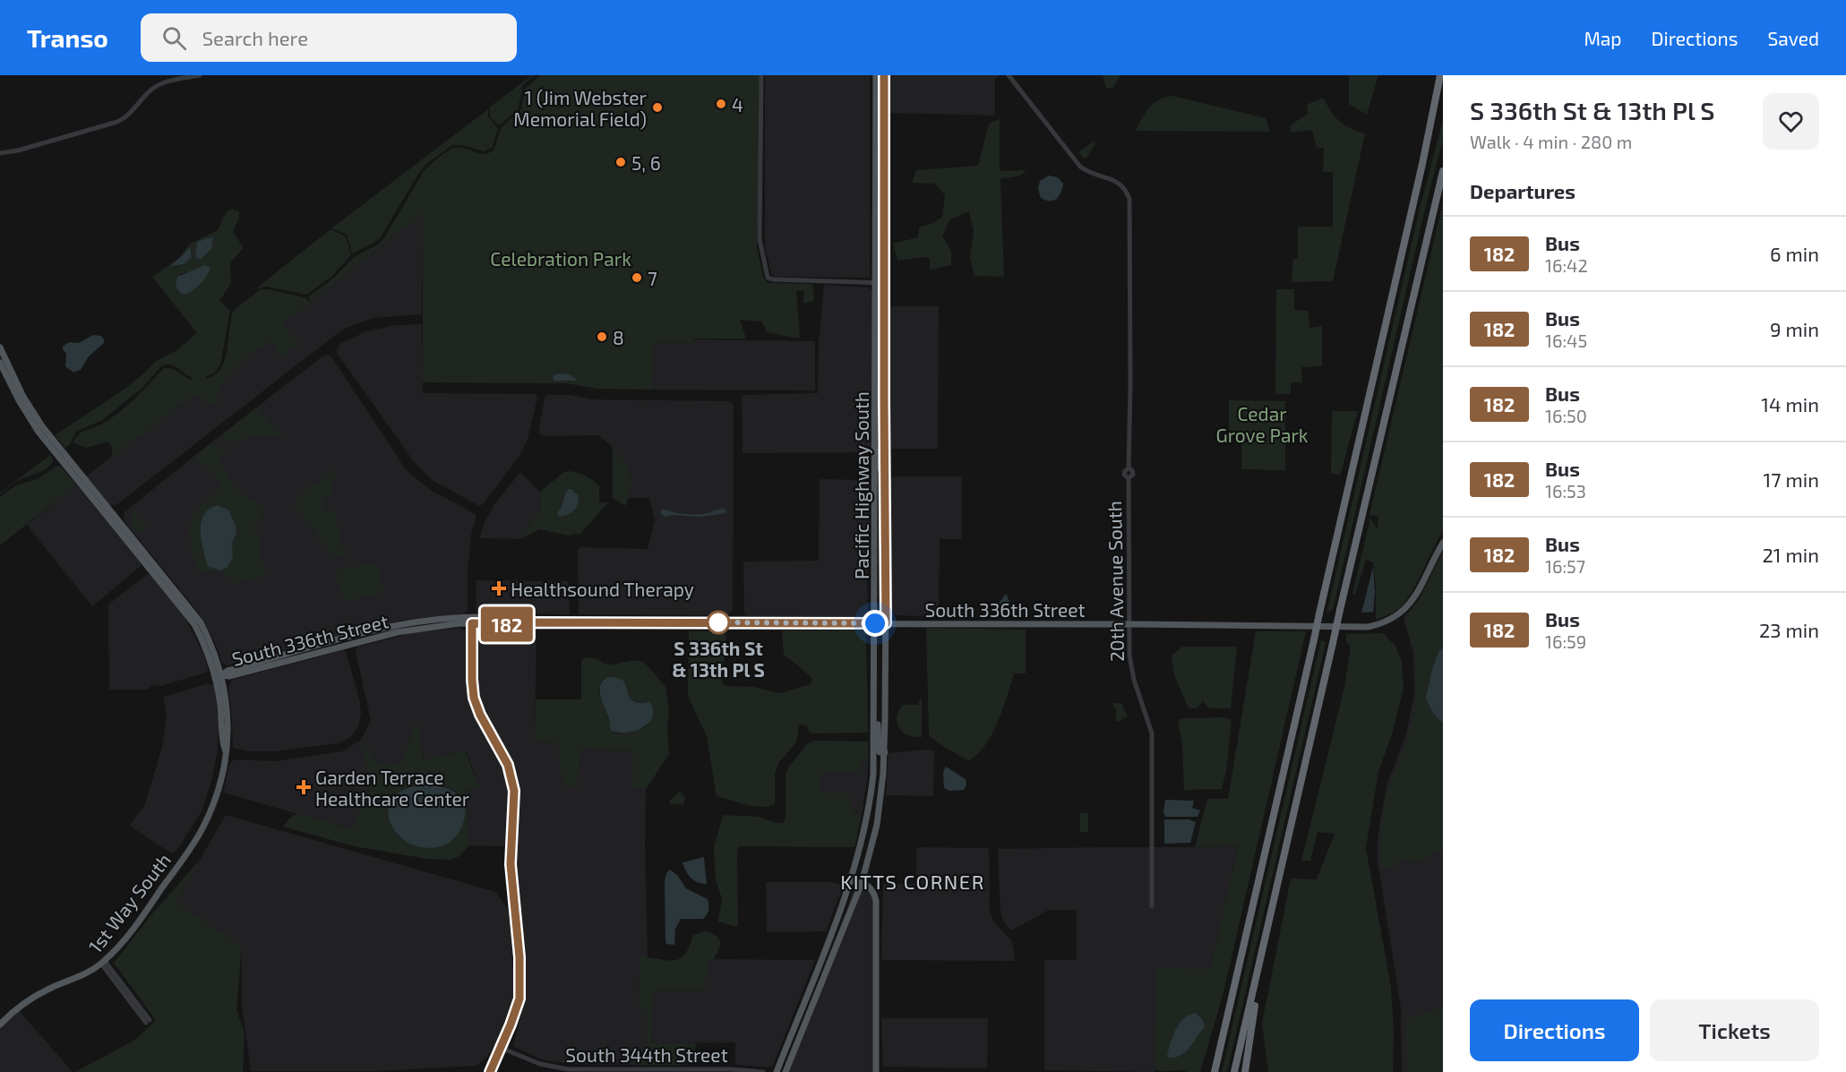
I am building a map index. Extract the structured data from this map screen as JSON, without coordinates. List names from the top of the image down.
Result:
{
  "streets": {
    "main road": ["Pacific Highway South", "South 336th Street", "1st Way South"],
    "street": ["20th Avenue South", "South 344th Street"]
  },
  "crossings": [
    ["Pacific Highway South", "South 336th Street"],
    ["20th Avenue South", "South 336th Street"],
    ["South 336th Street", "1st Way South"]
  ],
  "districts": ["KITTS CORNER"],
  "parks": ["Celebration Park", "Cedar Grove Park"],
  "places": {
    "other": [
      "4",
      "1 (Jim Webster Memorial Field)",
      "5, 6",
      "7",
      "8",
      "S 336th St & 13th Pl S"
    ],
    "health": ["Healthsound Therapy", "Garden Terrace Healthcare Center"]
  },
  "lines": ["bus line 182"],
  "page": {
    "header": "Transo",
    "search": "Search here",
    "nav": ["Map", "Directions", "Saved"],
    "on_map": "182",
    "heading": [
      ["S 336th St & 13th Pl S", "Walk · 4 min · 280 m"],
      "Departures"
    ],
    "list": [
      {
        "mark": "182",
        "name": "Bus",
        "note": "16:42",
        "value": "6 min"
      },
      {
        "mark": "182",
        "name": "Bus",
        "note": "16:45",
        "value": "9 min"
      },
      {
        "mark": "182",
        "name": "Bus",
        "note": "16:50",
        "value": "14 min"
      },
      {
        "mark": "182",
        "name": "Bus",
        "note": "16:53",
        "value": "17 min"
      },
      {
        "mark": "182",
        "name": "Bus",
        "note": "16:57",
        "value": "21 min"
      },
      {
        "mark": "182",
        "name": "Bus",
        "note": "16:59",
        "value": "23 min"
      }
    ],
    "buttons": ["Directions", "Tickets"]
  }
}
